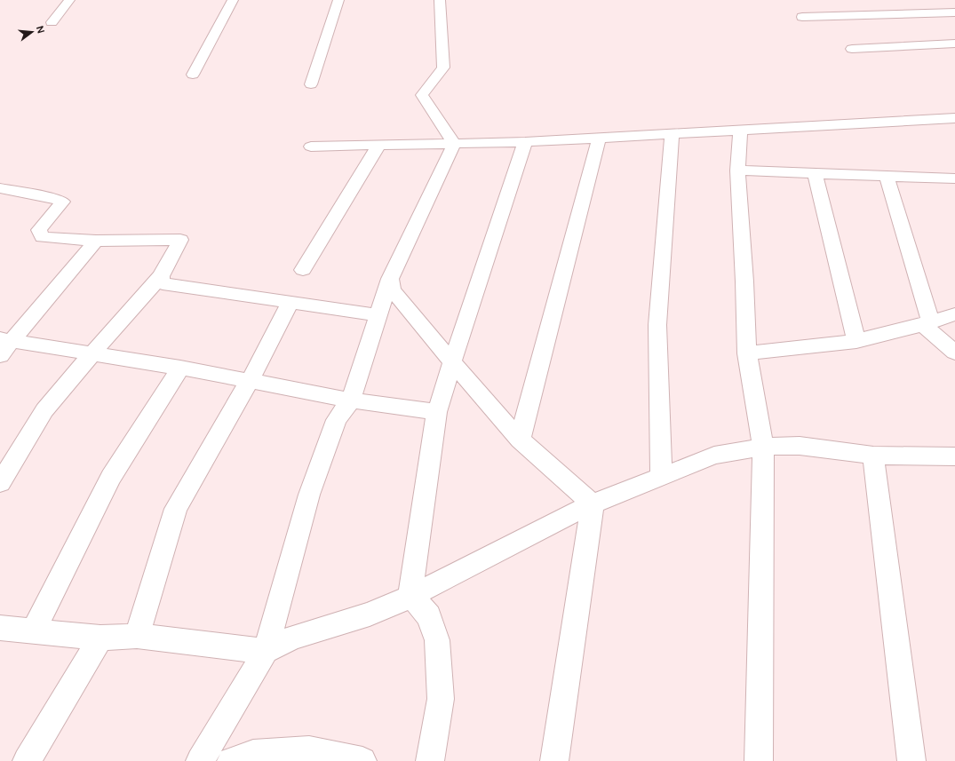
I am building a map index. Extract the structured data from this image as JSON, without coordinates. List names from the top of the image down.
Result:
{
  "north": "right"
}
